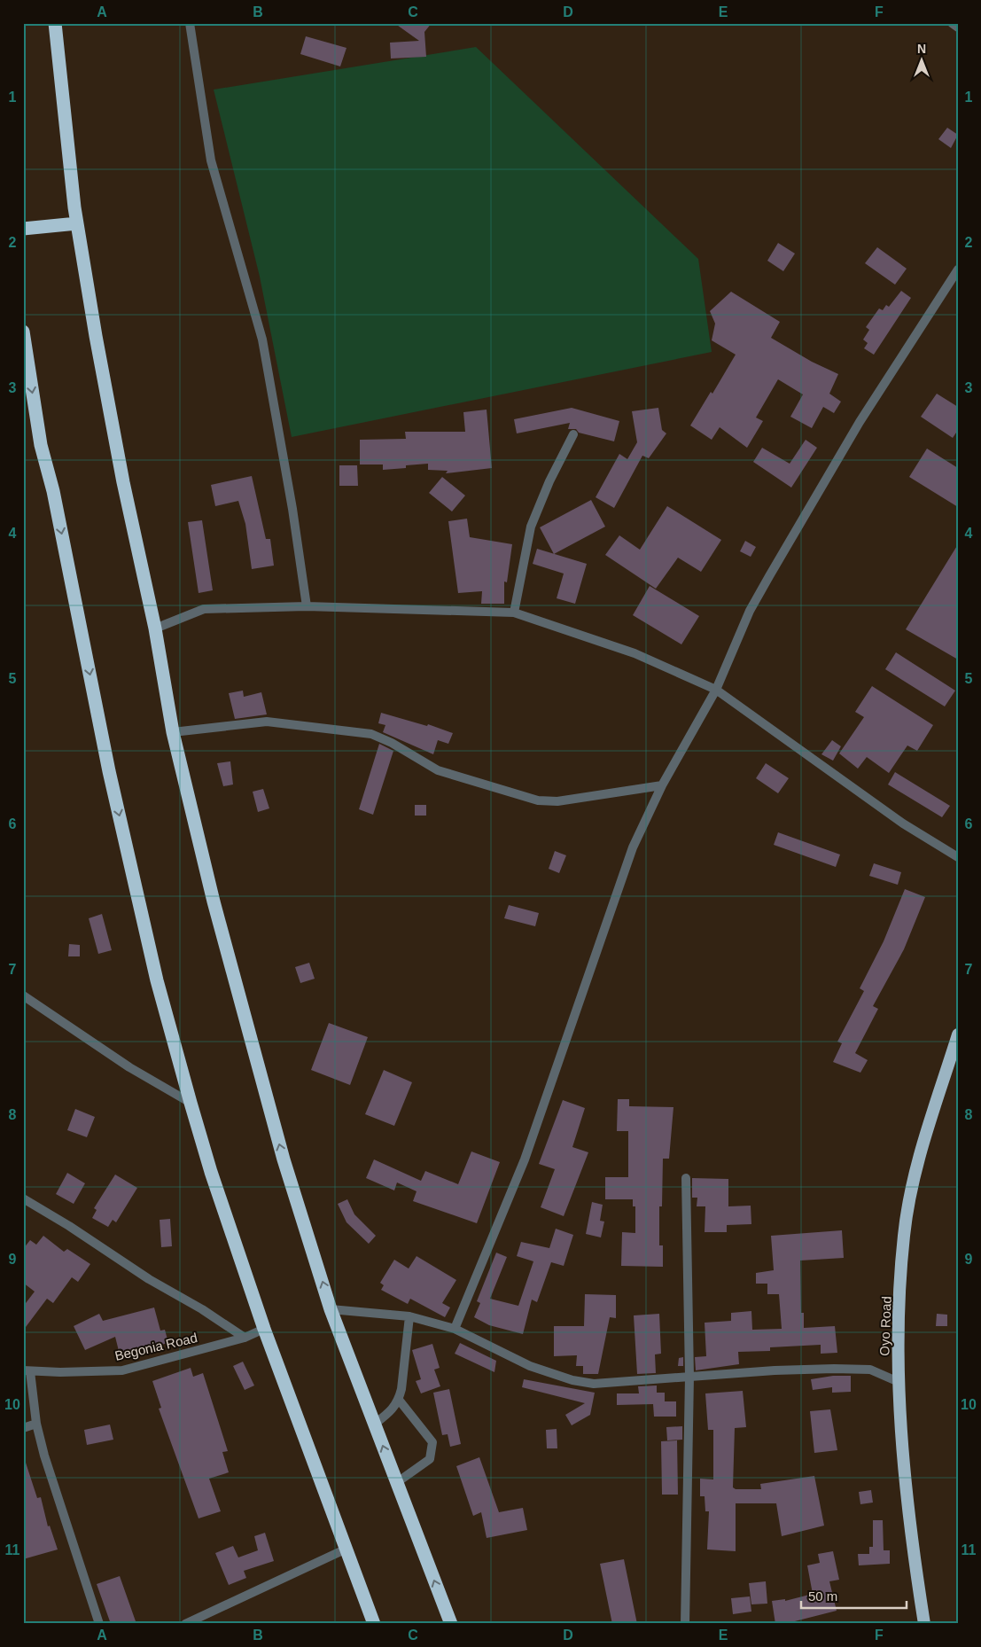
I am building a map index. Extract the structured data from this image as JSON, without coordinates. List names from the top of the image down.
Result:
{
  "streets": {
    "highway": ["Oyo Road"],
    "street": ["Begonia Road"]
  },
  "scale_bar": "50 m",
  "north": "top",
  "grid": {
    "columns": [
      "A",
      "B",
      "C",
      "D",
      "E",
      "F"
    ],
    "rows": [
      "1",
      "2",
      "3",
      "4",
      "5",
      "6",
      "7",
      "8",
      "9",
      "10",
      "11"
    ]
  }
}
